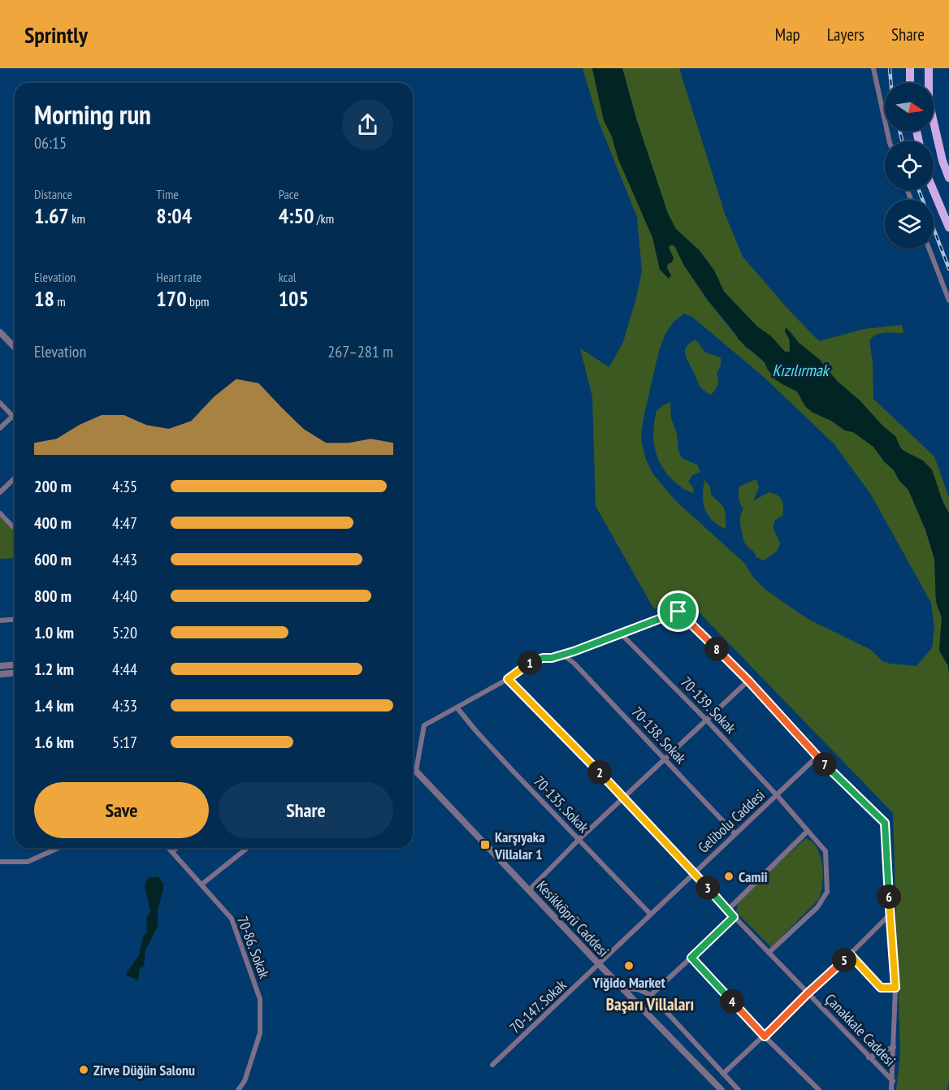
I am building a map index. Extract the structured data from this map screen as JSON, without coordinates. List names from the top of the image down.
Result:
{
  "streets": {
    "street": [
      "70-139. Sokak",
      "70-138. Sokak",
      "70-135. Sokak",
      "Gelibolu Caddesi",
      "Kesikköprü Caddesi",
      "70-86. Sokak",
      "70-147. Sokak",
      "Çanakkale Caddesi"
    ]
  },
  "crossings": [
    ["70-139. Sokak", "Gelibolu Caddesi"],
    ["70-139. Sokak", "Çanakkale Caddesi"],
    ["70-138. Sokak", "Gelibolu Caddesi"],
    ["70-135. Sokak", "Gelibolu Caddesi"],
    ["Gelibolu Caddesi", "Kesikköprü Caddesi"],
    ["Gelibolu Caddesi", "70-147. Sokak"],
    ["Gelibolu Caddesi", "Çanakkale Caddesi"],
    ["Kesikköprü Caddesi", "70-147. Sokak"]
  ],
  "districts": ["Başarı Villaları"],
  "water": ["Kızılırmak"],
  "places": {
    "transit": ["Karşıyaka Villalar 1"],
    "other": ["Camii", "Yiğido Market", "Zirve Düğün Salonu"]
  },
  "north": "right",
  "page": {
    "header": "Sprintly",
    "nav": ["Map", "Layers", "Share"],
    "heading": ["Morning run", "06:15"],
    "stats": [
      ["Distance", "1.67 km"],
      ["Time", "8:04"],
      ["Pace", "4:50 /km"],
      ["Elevation", "18 m"],
      ["Heart rate", "170 bpm"],
      ["kcal", "105"]
    ],
    "chart": ["Elevation", "267–281 m"],
    "list": [
      {
        "name": "200 m",
        "note": "4:35"
      },
      {
        "name": "400 m",
        "note": "4:47"
      },
      {
        "name": "600 m",
        "note": "4:43"
      },
      {
        "name": "800 m",
        "note": "4:40"
      },
      {
        "name": "1.0 km",
        "note": "5:20"
      },
      {
        "name": "1.2 km",
        "note": "4:44"
      },
      {
        "name": "1.4 km",
        "note": "4:33"
      },
      {
        "name": "1.6 km",
        "note": "5:17"
      }
    ],
    "pins": [
      "8",
      "1",
      "7",
      "2",
      "3",
      "6",
      "5",
      "4"
    ],
    "buttons": ["Save", "Share"]
  }
}
